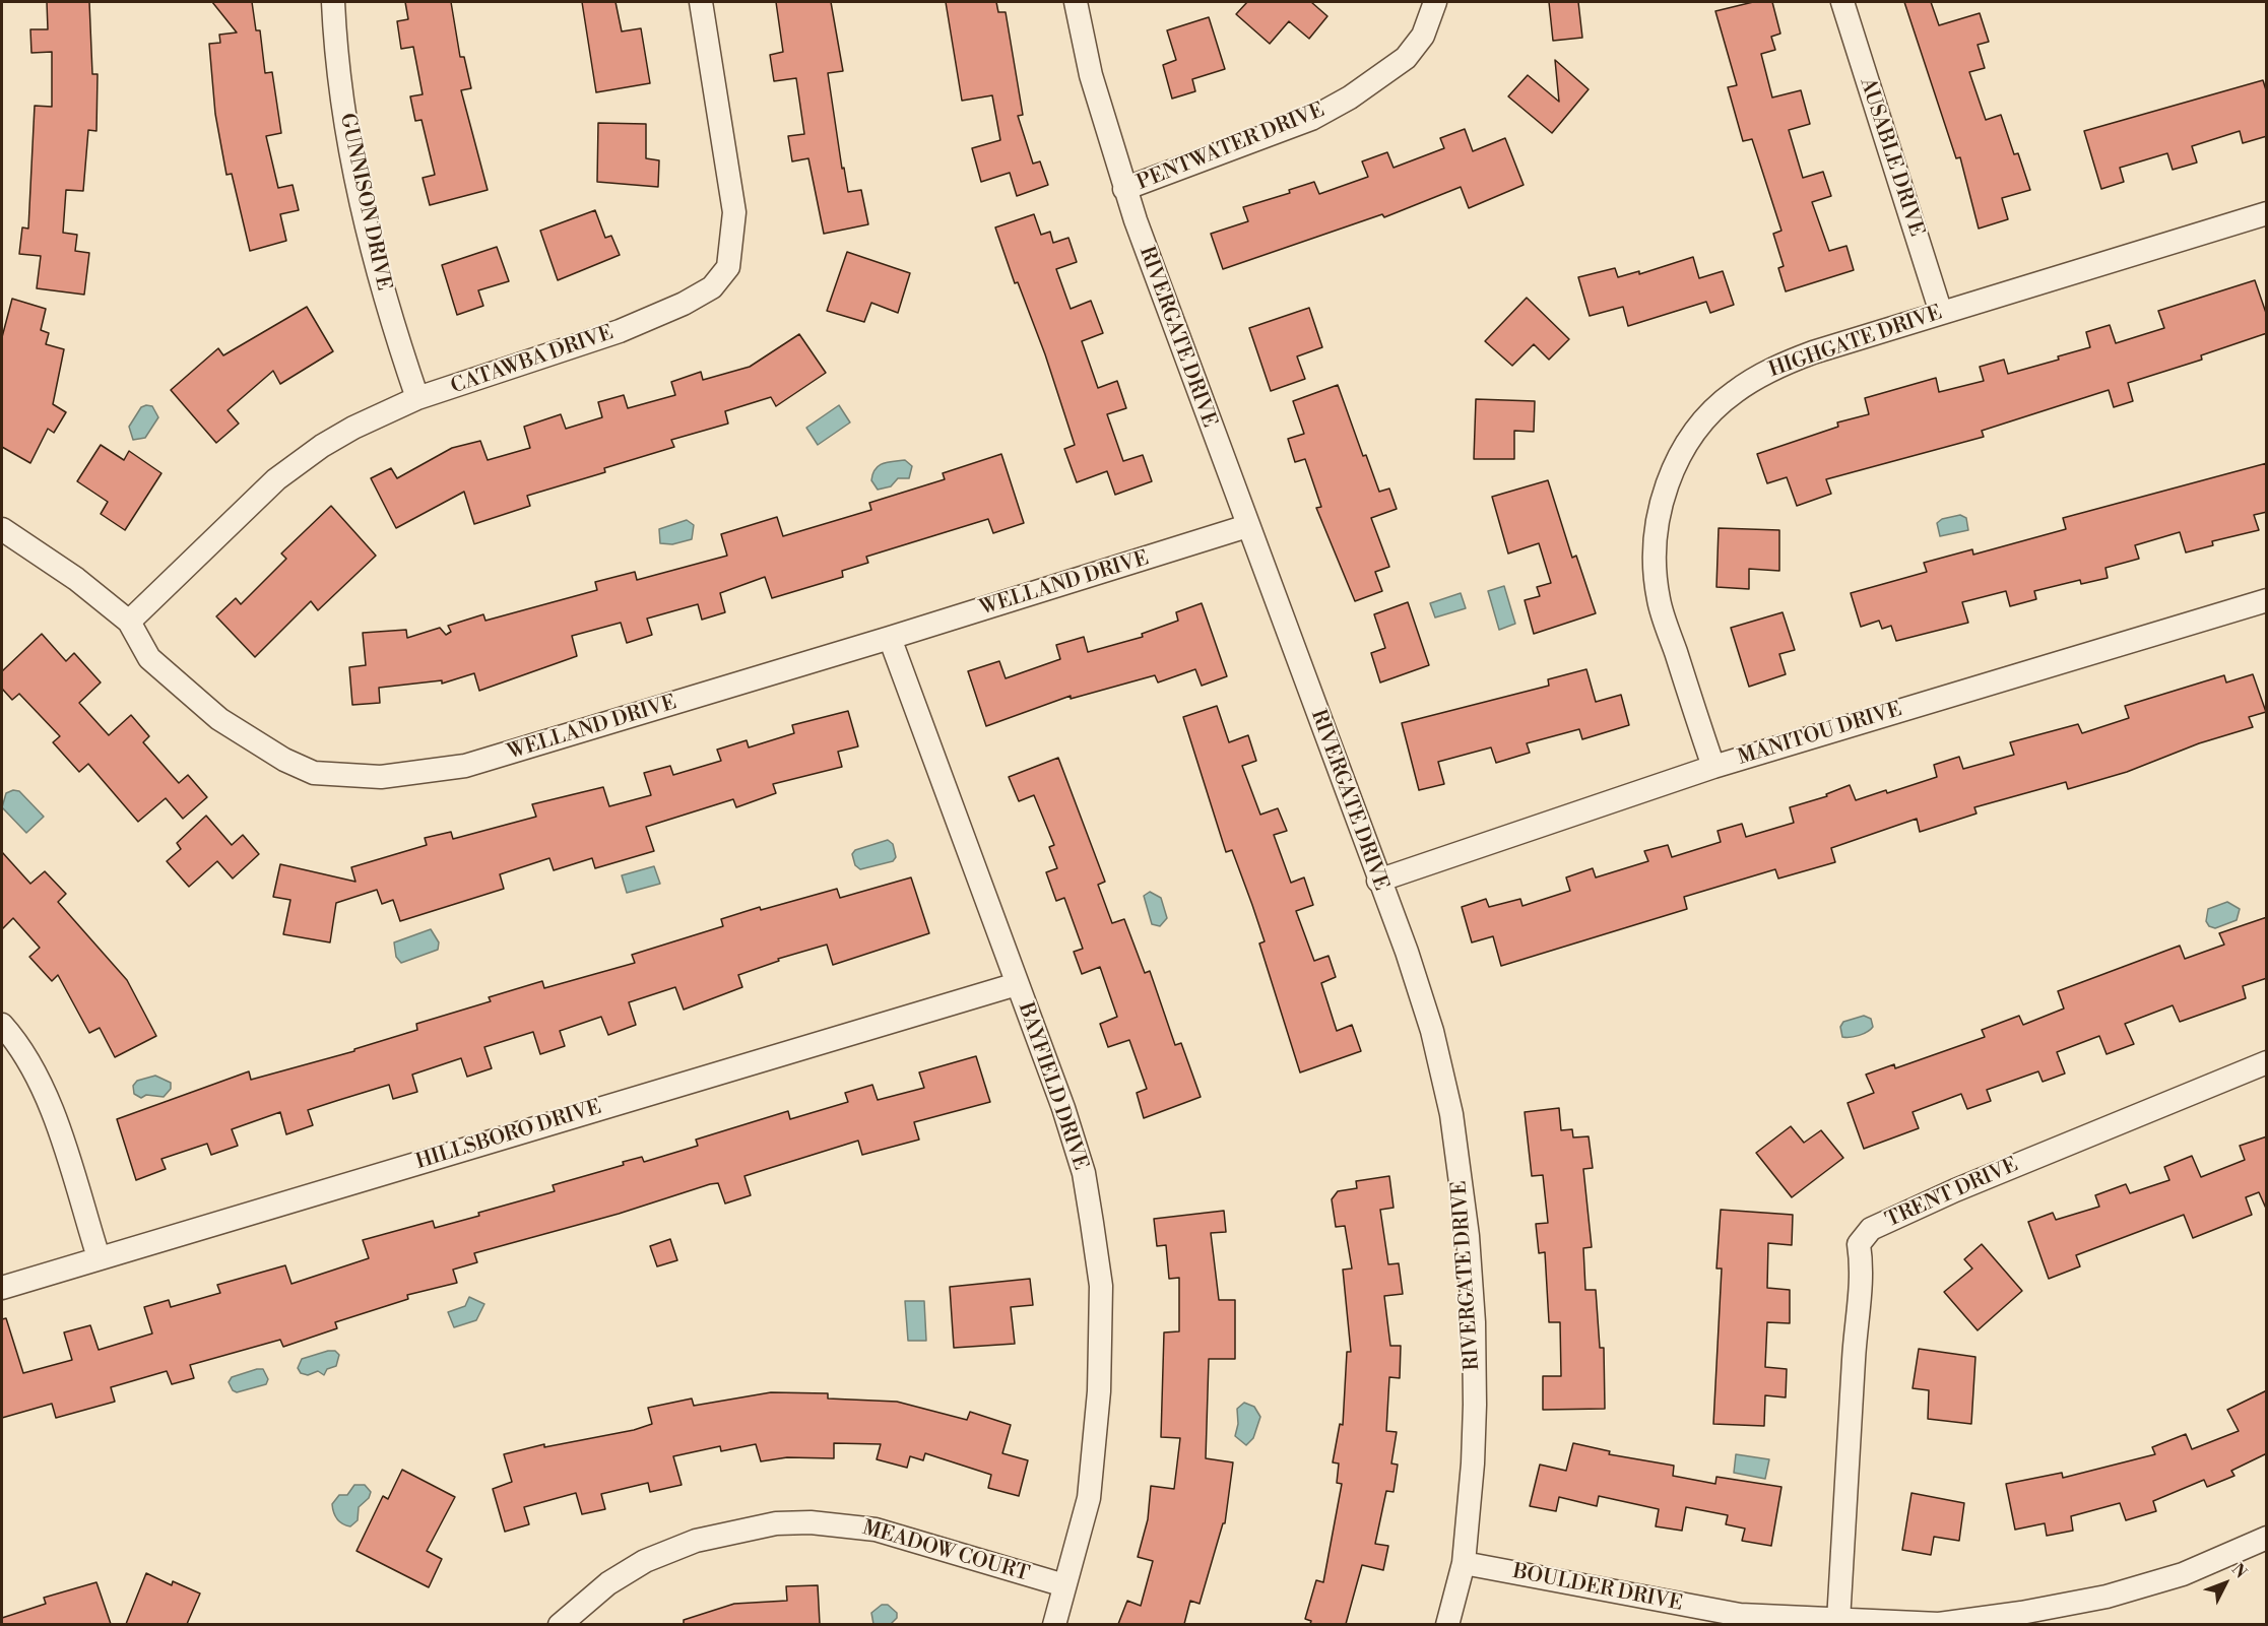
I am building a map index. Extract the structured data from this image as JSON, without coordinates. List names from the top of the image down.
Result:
{
  "streets": {
    "street": [
      "PENTWATER DRIVE",
      "AUSABLE DRIVE",
      "GUNNISON DRIVE",
      "RIVERGATE DRIVE",
      "HIGHGATE DRIVE",
      "CATAWBA DRIVE",
      "WELLAND DRIVE",
      "MANITOU DRIVE",
      "BAYFIELD DRIVE",
      "HILLSBORO DRIVE",
      "TRENT DRIVE",
      "MEADOW COURT",
      "BOULDER DRIVE"
    ]
  },
  "crossings": [
    ["PENTWATER DRIVE", "RIVERGATE DRIVE"],
    ["AUSABLE DRIVE", "HIGHGATE DRIVE"],
    ["GUNNISON DRIVE", "CATAWBA DRIVE"],
    ["RIVERGATE DRIVE", "WELLAND DRIVE"],
    ["RIVERGATE DRIVE", "MANITOU DRIVE"],
    ["RIVERGATE DRIVE", "BOULDER DRIVE"],
    ["HIGHGATE DRIVE", "MANITOU DRIVE"],
    ["CATAWBA DRIVE", "WELLAND DRIVE"],
    ["WELLAND DRIVE", "BAYFIELD DRIVE"],
    ["BAYFIELD DRIVE", "HILLSBORO DRIVE"],
    ["BAYFIELD DRIVE", "MEADOW COURT"],
    ["TRENT DRIVE", "BOULDER DRIVE"]
  ],
  "north": "top right"
}
